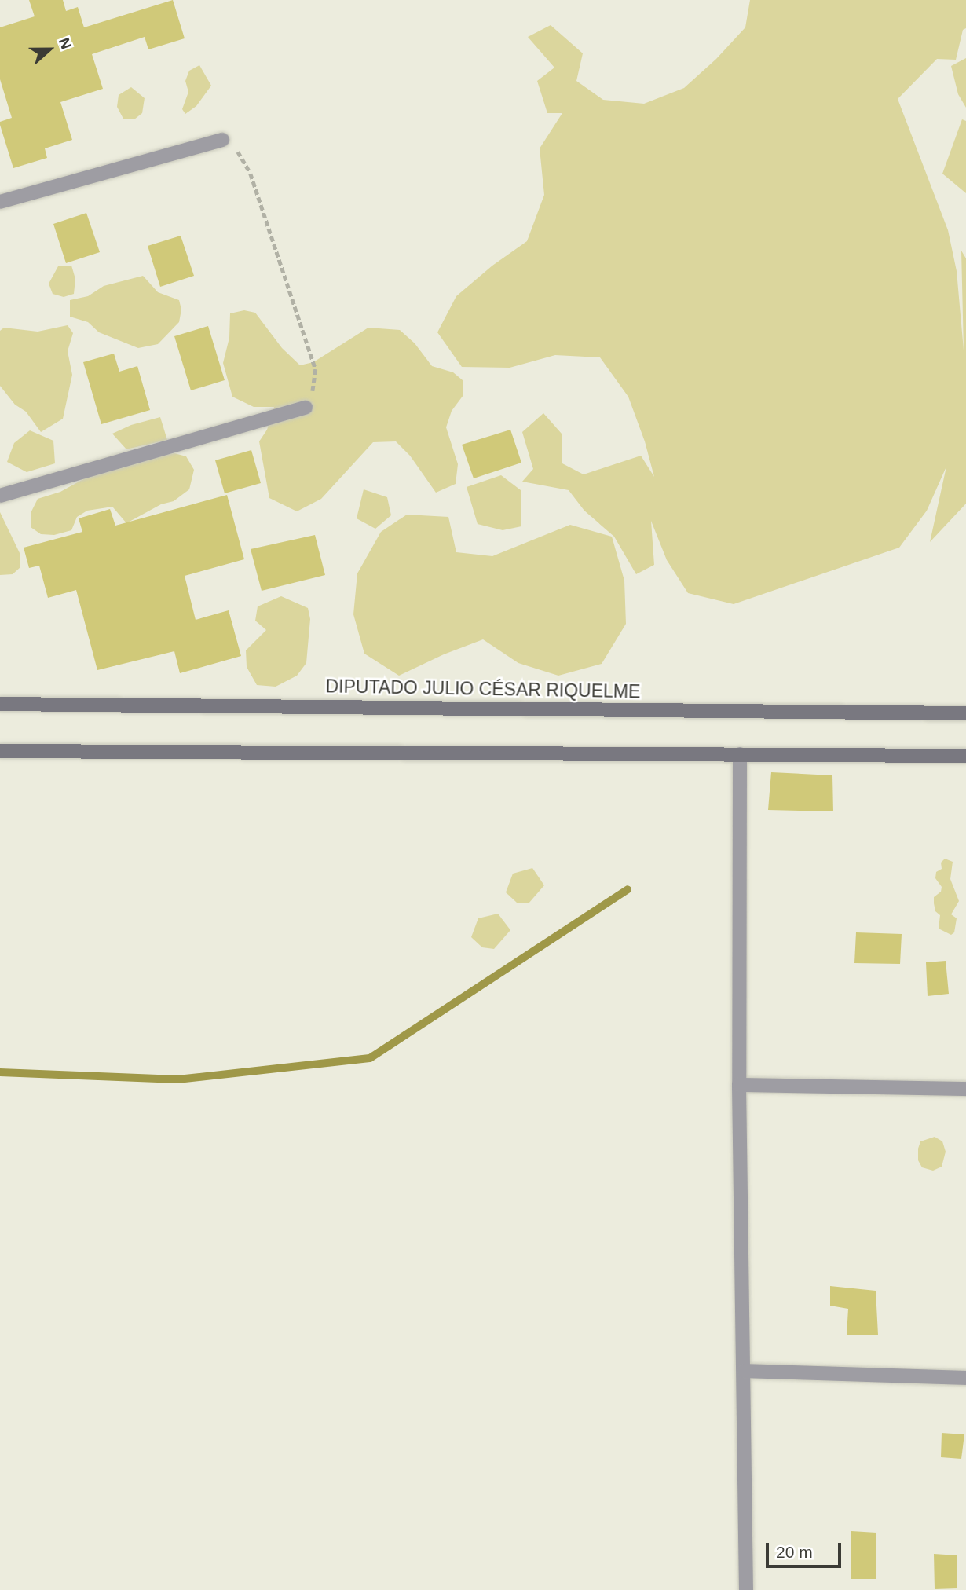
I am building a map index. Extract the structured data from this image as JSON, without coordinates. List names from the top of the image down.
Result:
{
  "streets": {
    "street": ["DIPUTADO JULIO CÉSAR RIQUELME"]
  },
  "scale_bar": "20 m",
  "north": "right"
}
